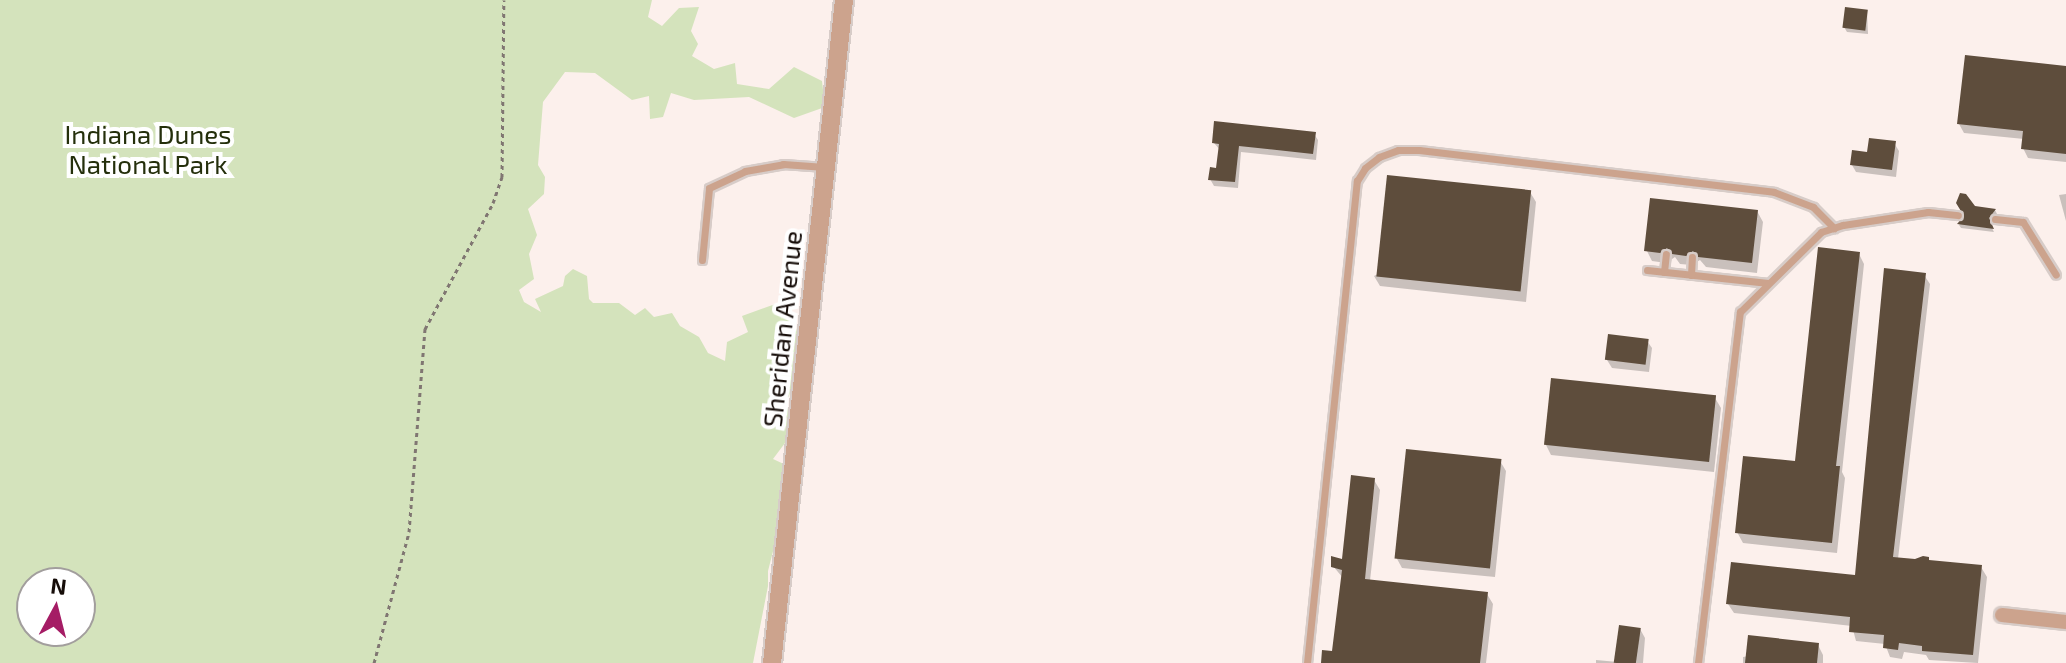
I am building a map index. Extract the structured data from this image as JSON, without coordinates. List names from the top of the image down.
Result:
{
  "streets": {
    "street": ["Sheridan Avenue"]
  },
  "parks": ["Indiana Dunes National Park"],
  "north": "top"
}
